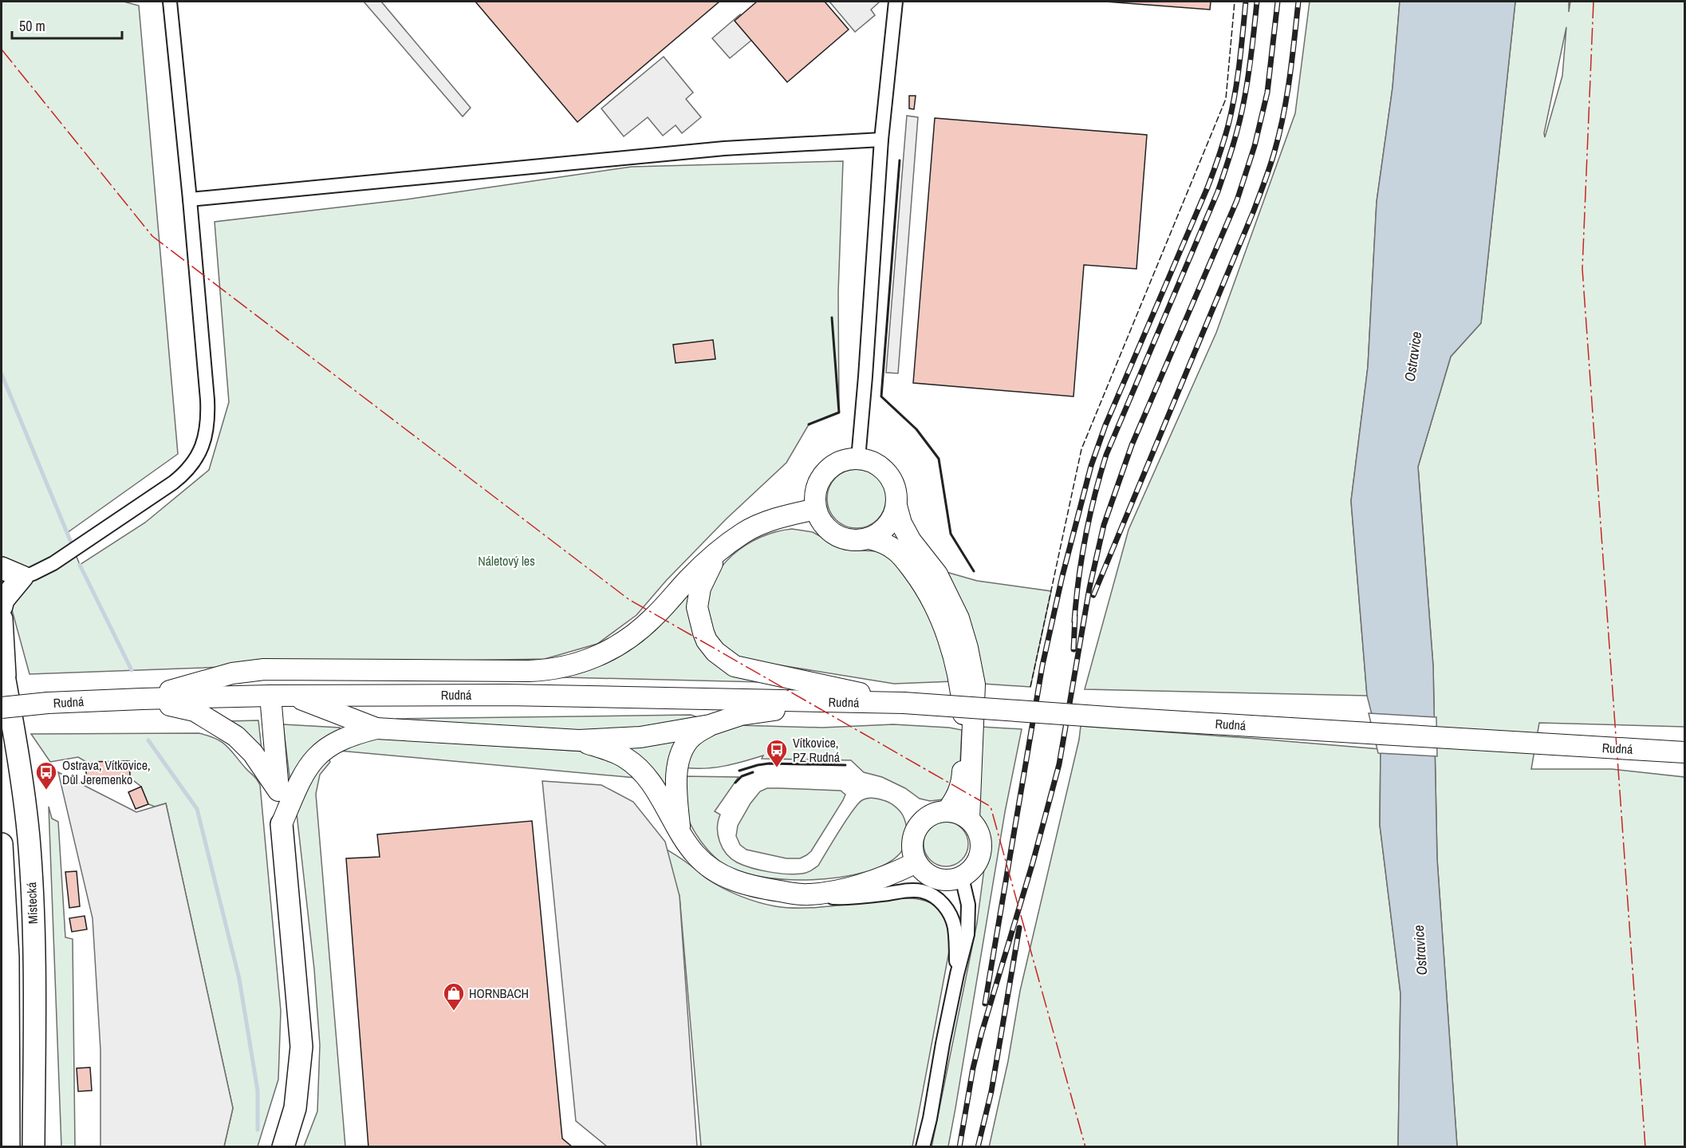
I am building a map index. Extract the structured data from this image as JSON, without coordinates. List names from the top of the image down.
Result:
{
  "streets": {
    "highway": ["Místecká"],
    "main road": ["Rudná"]
  },
  "water": ["Ostravice"],
  "parks": ["Náletový les"],
  "places": {
    "bus stop": ["Vítkovice, PZ Rudná", "Ostrava, Vítkovice, Důl Jeremenko"],
    "shop": ["HORNBACH"]
  },
  "scale_bar": "50 m"
}
